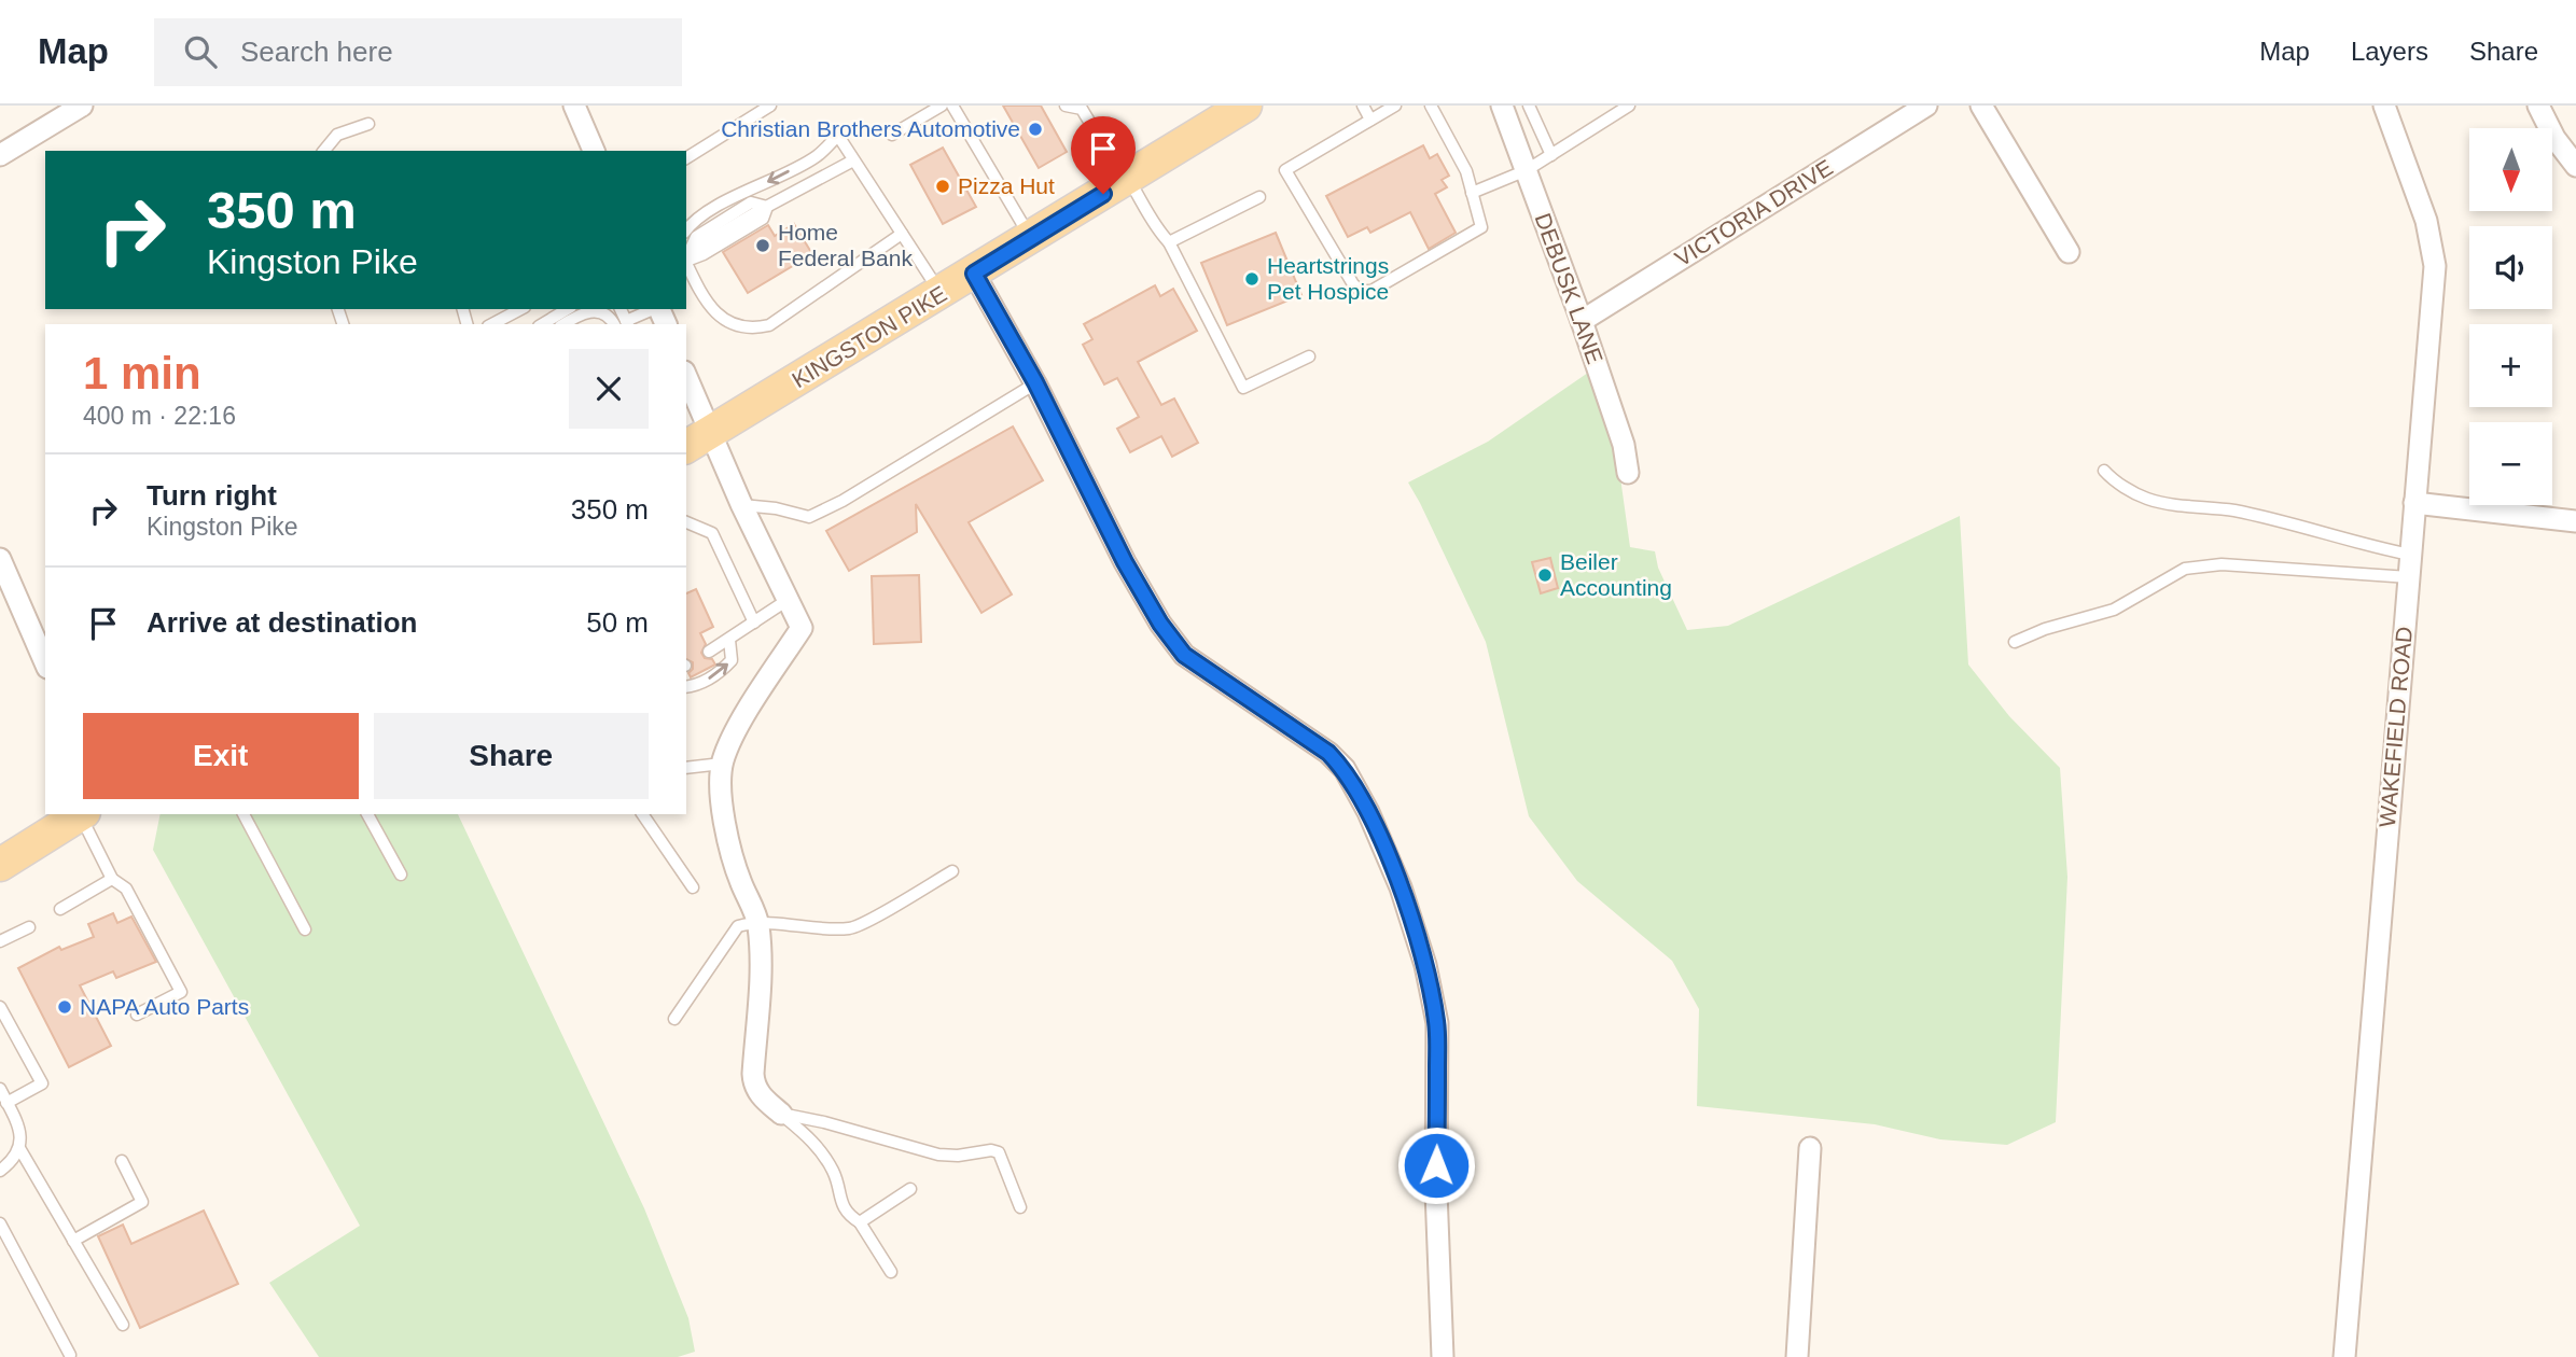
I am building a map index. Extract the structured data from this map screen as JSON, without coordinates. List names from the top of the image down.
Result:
{
  "streets": {
    "main road": ["KINGSTON PIKE"],
    "street": ["VICTORIA DRIVE", "DEBUSK LANE", "WAKEFIELD ROAD"]
  },
  "crossings": [
    ["VICTORIA DRIVE", "DEBUSK LANE"]
  ],
  "places": [
    "Christian Brothers Automotive",
    "Pizza Hut",
    "Home Federal Bank",
    "Heartstrings Pet Hospice",
    "Beiler Accounting",
    "NAPA Auto Parts"
  ],
  "north": "bottom",
  "page": {
    "header": "Map",
    "search": "Search here",
    "nav": ["Map", "Layers", "Share"],
    "map_buttons": ["+", "−"],
    "turn": ["350 m", "Kingston Pike"],
    "heading": ["1 min", "400 m · 22:16"],
    "list": [
      {
        "name": "Turn right",
        "note": "Kingston Pike",
        "value": "350 m"
      },
      {
        "name": "Arrive at destination",
        "value": "50 m"
      }
    ],
    "buttons": ["Exit", "Share"]
  }
}
